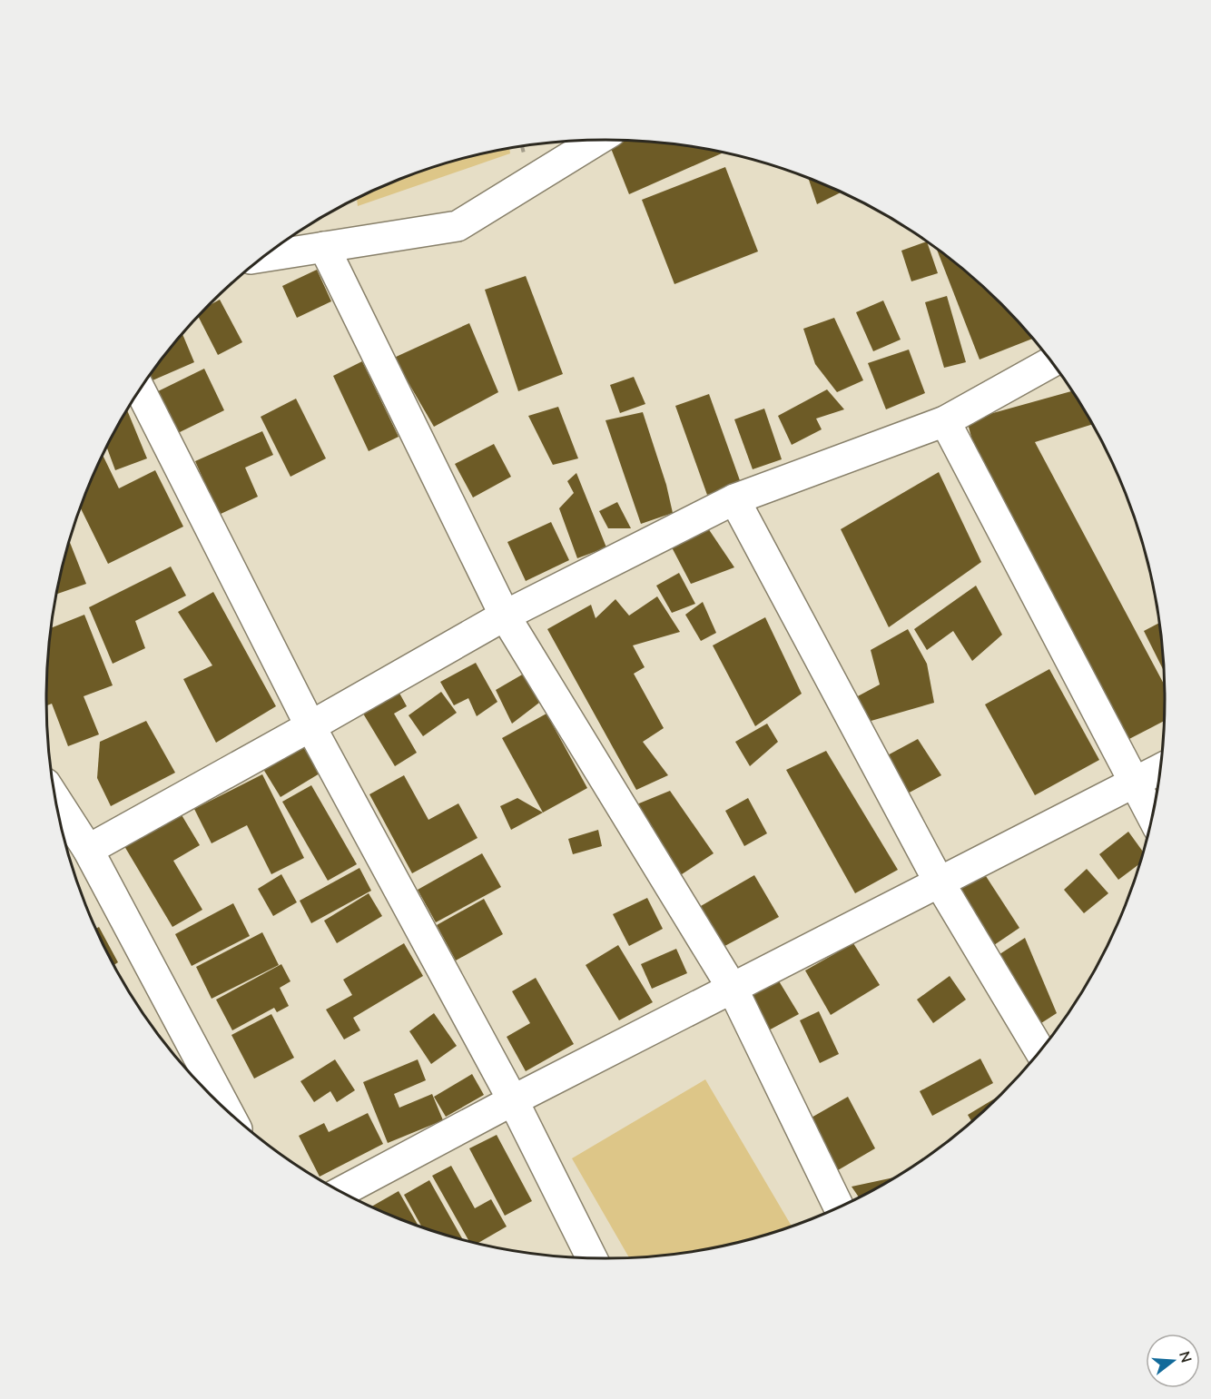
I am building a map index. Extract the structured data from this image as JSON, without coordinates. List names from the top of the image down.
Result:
{
  "north": "right"
}
